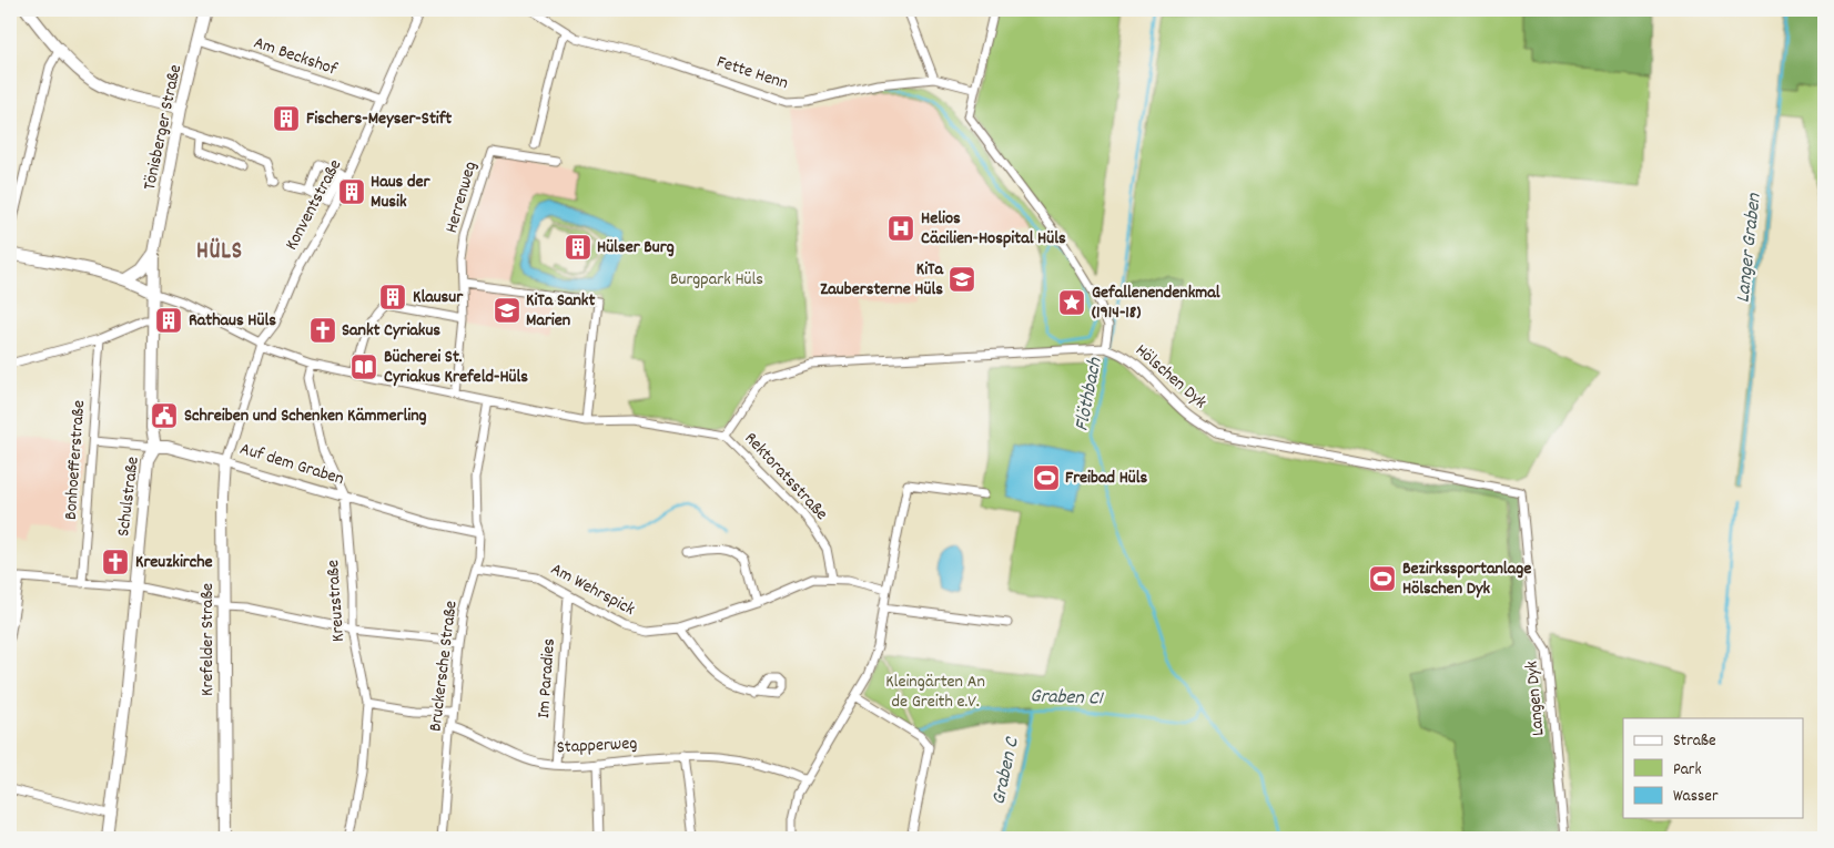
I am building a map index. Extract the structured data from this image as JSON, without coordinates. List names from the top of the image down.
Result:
{
  "streets": {
    "street": [
      "Am Beckshof",
      "Fette Henn",
      "Tönisberger Straße",
      "Herrenweg",
      "Konventstraße",
      "Hölschen Dyk",
      "Bonhoefferstraße",
      "Auf dem Graben",
      "Rektoratsstraße",
      "Schulstraße",
      "Am Wehrspick",
      "Kreuzstraße",
      "Krefelder Straße",
      "Bruckersche Straße",
      "Im Paradies",
      "Langen Dyk",
      "Stapperweg"
    ]
  },
  "crossings": [
    ["Am Beckshof", "Tönisberger Straße"],
    ["Am Beckshof", "Konventstraße"],
    ["Tönisberger Straße", "Rektoratsstraße"],
    ["Tönisberger Straße", "Schulstraße"],
    ["Herrenweg", "Rektoratsstraße"],
    ["Konventstraße", "Rektoratsstraße"],
    ["Konventstraße", "Krefelder Straße"],
    ["Hölschen Dyk", "Rektoratsstraße"],
    ["Hölschen Dyk", "Langen Dyk"],
    ["Bonhoefferstraße", "Auf dem Graben"],
    ["Auf dem Graben", "Schulstraße"],
    ["Auf dem Graben", "Kreuzstraße"],
    ["Auf dem Graben", "Krefelder Straße"],
    ["Auf dem Graben", "Bruckersche Straße"],
    ["Rektoratsstraße", "Schulstraße"],
    ["Rektoratsstraße", "Am Wehrspick"],
    ["Rektoratsstraße", "Kreuzstraße"],
    ["Rektoratsstraße", "Krefelder Straße"],
    ["Rektoratsstraße", "Bruckersche Straße"],
    ["Am Wehrspick", "Bruckersche Straße"],
    ["Am Wehrspick", "Im Paradies"],
    ["Bruckersche Straße", "Stapperweg"],
    ["Im Paradies", "Stapperweg"]
  ],
  "districts": ["HÜLS"],
  "water": [
    "Langer Graben",
    "Flöthbach",
    "Graben C1",
    "Graben C"
  ],
  "parks": ["Burgpark Hüls", "Kleingärten An de Greith e.V."],
  "places": {
    "building": [
      "Fischers-Meyser-Stift",
      "Haus der Musik",
      "Hülser Burg",
      "Klausur",
      "Rathaus Hüls"
    ],
    "hospital": ["Helios Cäcilien-Hospital Hüls"],
    "school or university": ["KiTa Zaubersterne Hüls", "KiTa Sankt Marien"],
    "place": ["Gefallenendenkmal (1914-18)"],
    "church": ["Sankt Cyriakus", "Kreuzkirche"],
    "library": ["Bücherei St. Cyriakus Krefeld-Hüls"],
    "public building": ["Schreiben und Schenken Kämmerling"],
    "sports": ["Freibad Hüls", "Bezirkssportanlage Hölschen Dyk"]
  },
  "legend": ["Straße", "Park", "Wasser"]
}
